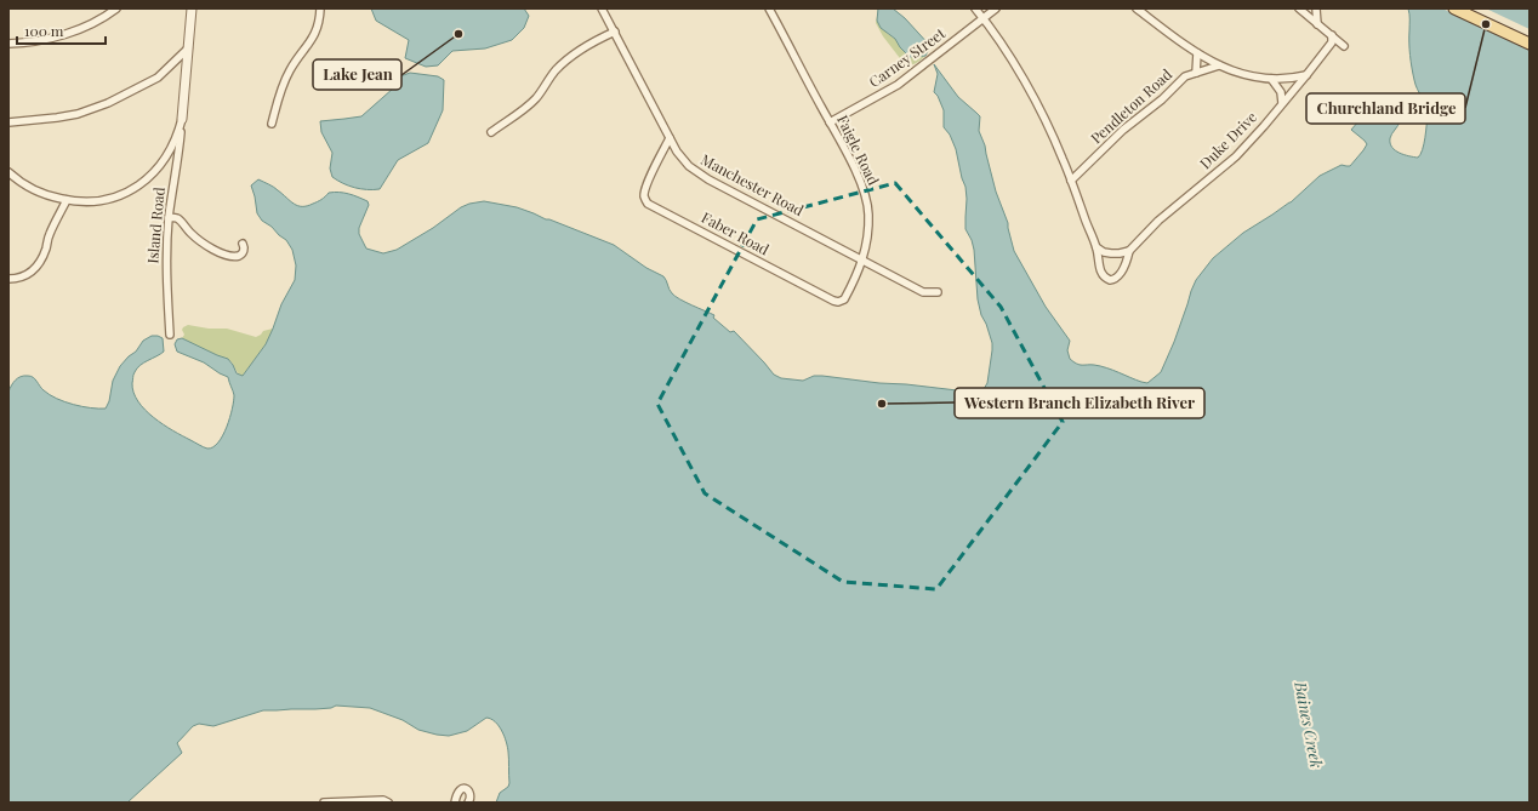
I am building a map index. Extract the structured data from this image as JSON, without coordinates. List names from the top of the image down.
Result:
{
  "streets": {
    "street": [
      "Carney Street",
      "Pendleton Road",
      "Duke Drive",
      "Faigle Road",
      "Manchester Road",
      "Island Road",
      "Faber Road"
    ]
  },
  "crossings": [
    ["Carney Street", "Duke Drive"],
    ["Carney Street", "Faigle Road"],
    ["Pendleton Road", "Duke Drive"],
    ["Faigle Road", "Manchester Road"],
    ["Faigle Road", "Faber Road"],
    ["Manchester Road", "Faber Road"]
  ],
  "water": ["Baines Creek"],
  "places": ["Churchland Bridge", "Lake Jean", "Western Branch Elizabeth River"],
  "scale_bar": "100 m"
}
